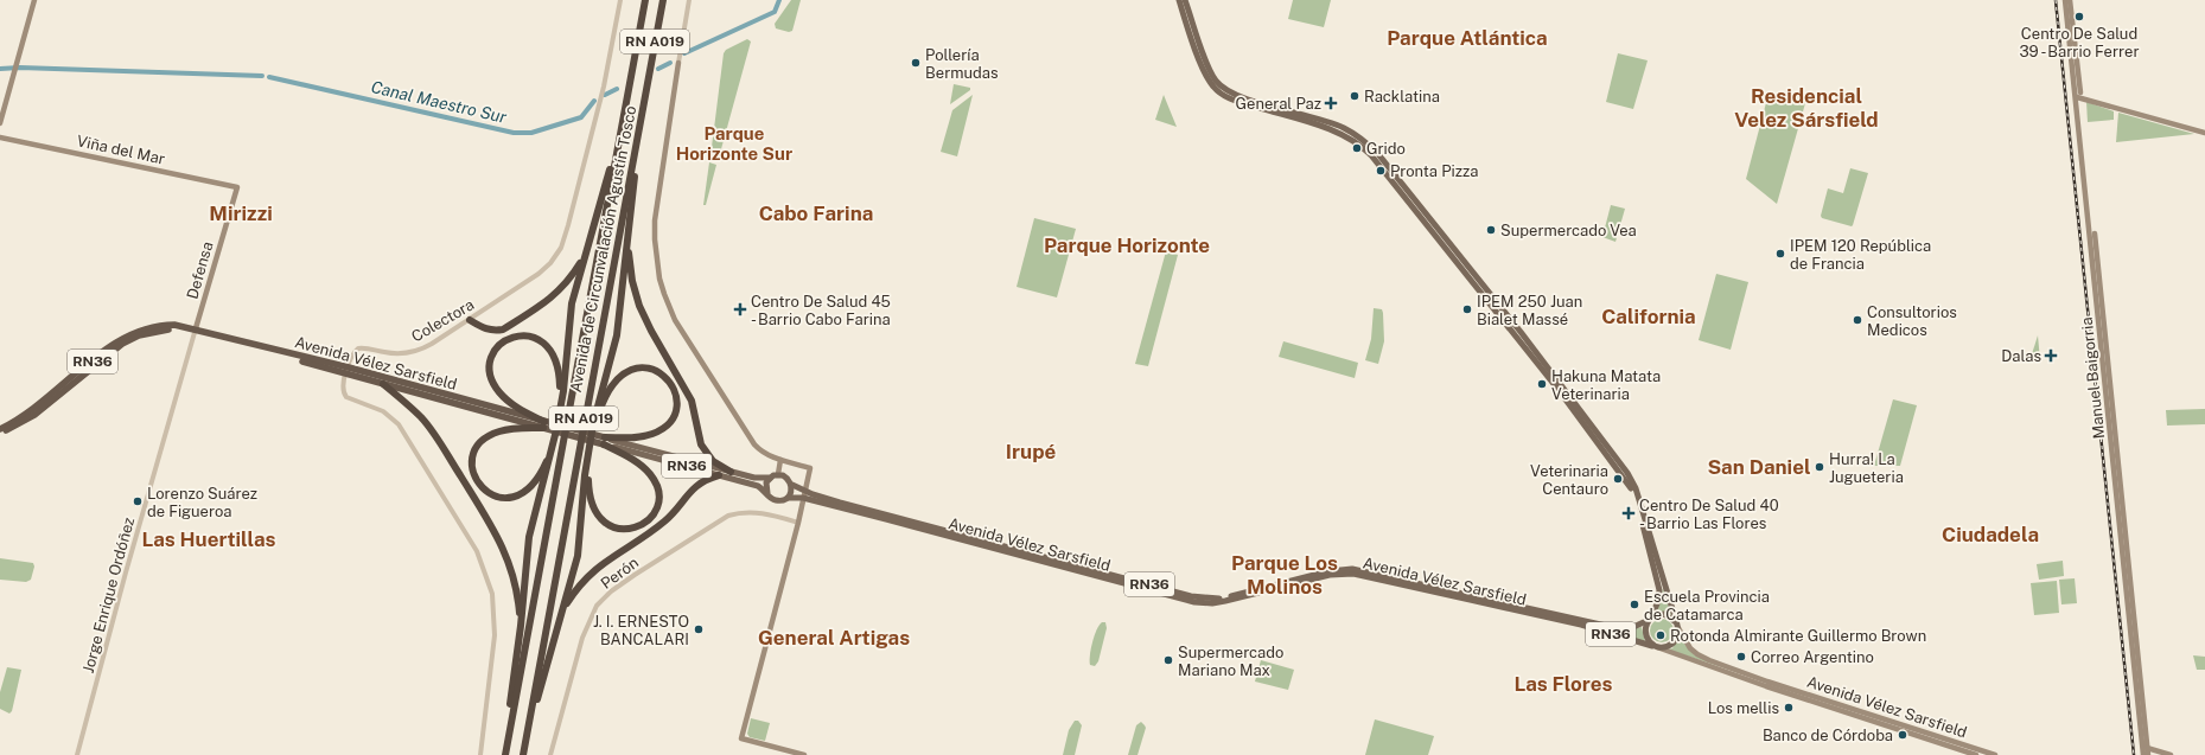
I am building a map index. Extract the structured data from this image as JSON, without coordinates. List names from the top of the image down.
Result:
{
  "streets": {
    "highway": [
      "RN A019",
      "Avenida de Circunvalación Agustín Tosco",
      "RN36",
      "Avenida Vélez Sarsfield"
    ],
    "main road": ["Viña del Mar", "Defensa", "Manuel Baigorria"],
    "street": ["Colectora", "Perón", "Jorge Enrique Ordóñez"]
  },
  "crossings": [
    ["Viña del Mar", "Defensa"],
    ["Defensa", "Avenida Vélez Sarsfield"],
    ["Defensa", "Jorge Enrique Ordóñez"],
    ["Colectora", "Avenida Vélez Sarsfield"],
    ["RN36", "Avenida Vélez Sarsfield"],
    ["Avenida Vélez Sarsfield", "Jorge Enrique Ordóñez"]
  ],
  "districts": [
    "Parque Atlántica",
    "Residencial Velez Sársfield",
    "Parque Horizonte Sur",
    "Mirizzi",
    "Cabo Farina",
    "Parque Horizonte",
    "California",
    "Irupé",
    "San Daniel",
    "Ciudadela",
    "Las Huertillas",
    "Parque Los Molinos",
    "General Artigas",
    "Las Flores"
  ],
  "water": ["Canal Maestro Sur"],
  "places": {
    "other": [
      "Centro De Salud 39 - Barrio Ferrer",
      "Pollería Bermudas",
      "Racklatina",
      "Grido",
      "Pronta Pizza",
      "Supermercado Vea",
      "IPEM 120 República de Francia",
      "IPEM 250 Juan Bialet Massé",
      "Consultorios Medicos",
      "Hakuna Matata Veterinaria",
      "Hurra! La Jugueteria",
      "Veterinaria Centauro",
      "Lorenzo Suárez de Figueroa",
      "Escuela Provincia de Catamarca",
      "J. I. ERNESTO BANCALARI",
      "Rotonda Almirante Guillermo Brown",
      "Correo Argentino",
      "Supermercado Mariano Max",
      "Los mellis",
      "Banco de Córdoba"
    ],
    "health": [
      "General Paz",
      "Centro De Salud 45 - Barrio Cabo Farina",
      "Dalas",
      "Centro De Salud 40 - Barrio Las Flores"
    ]
  }
}
